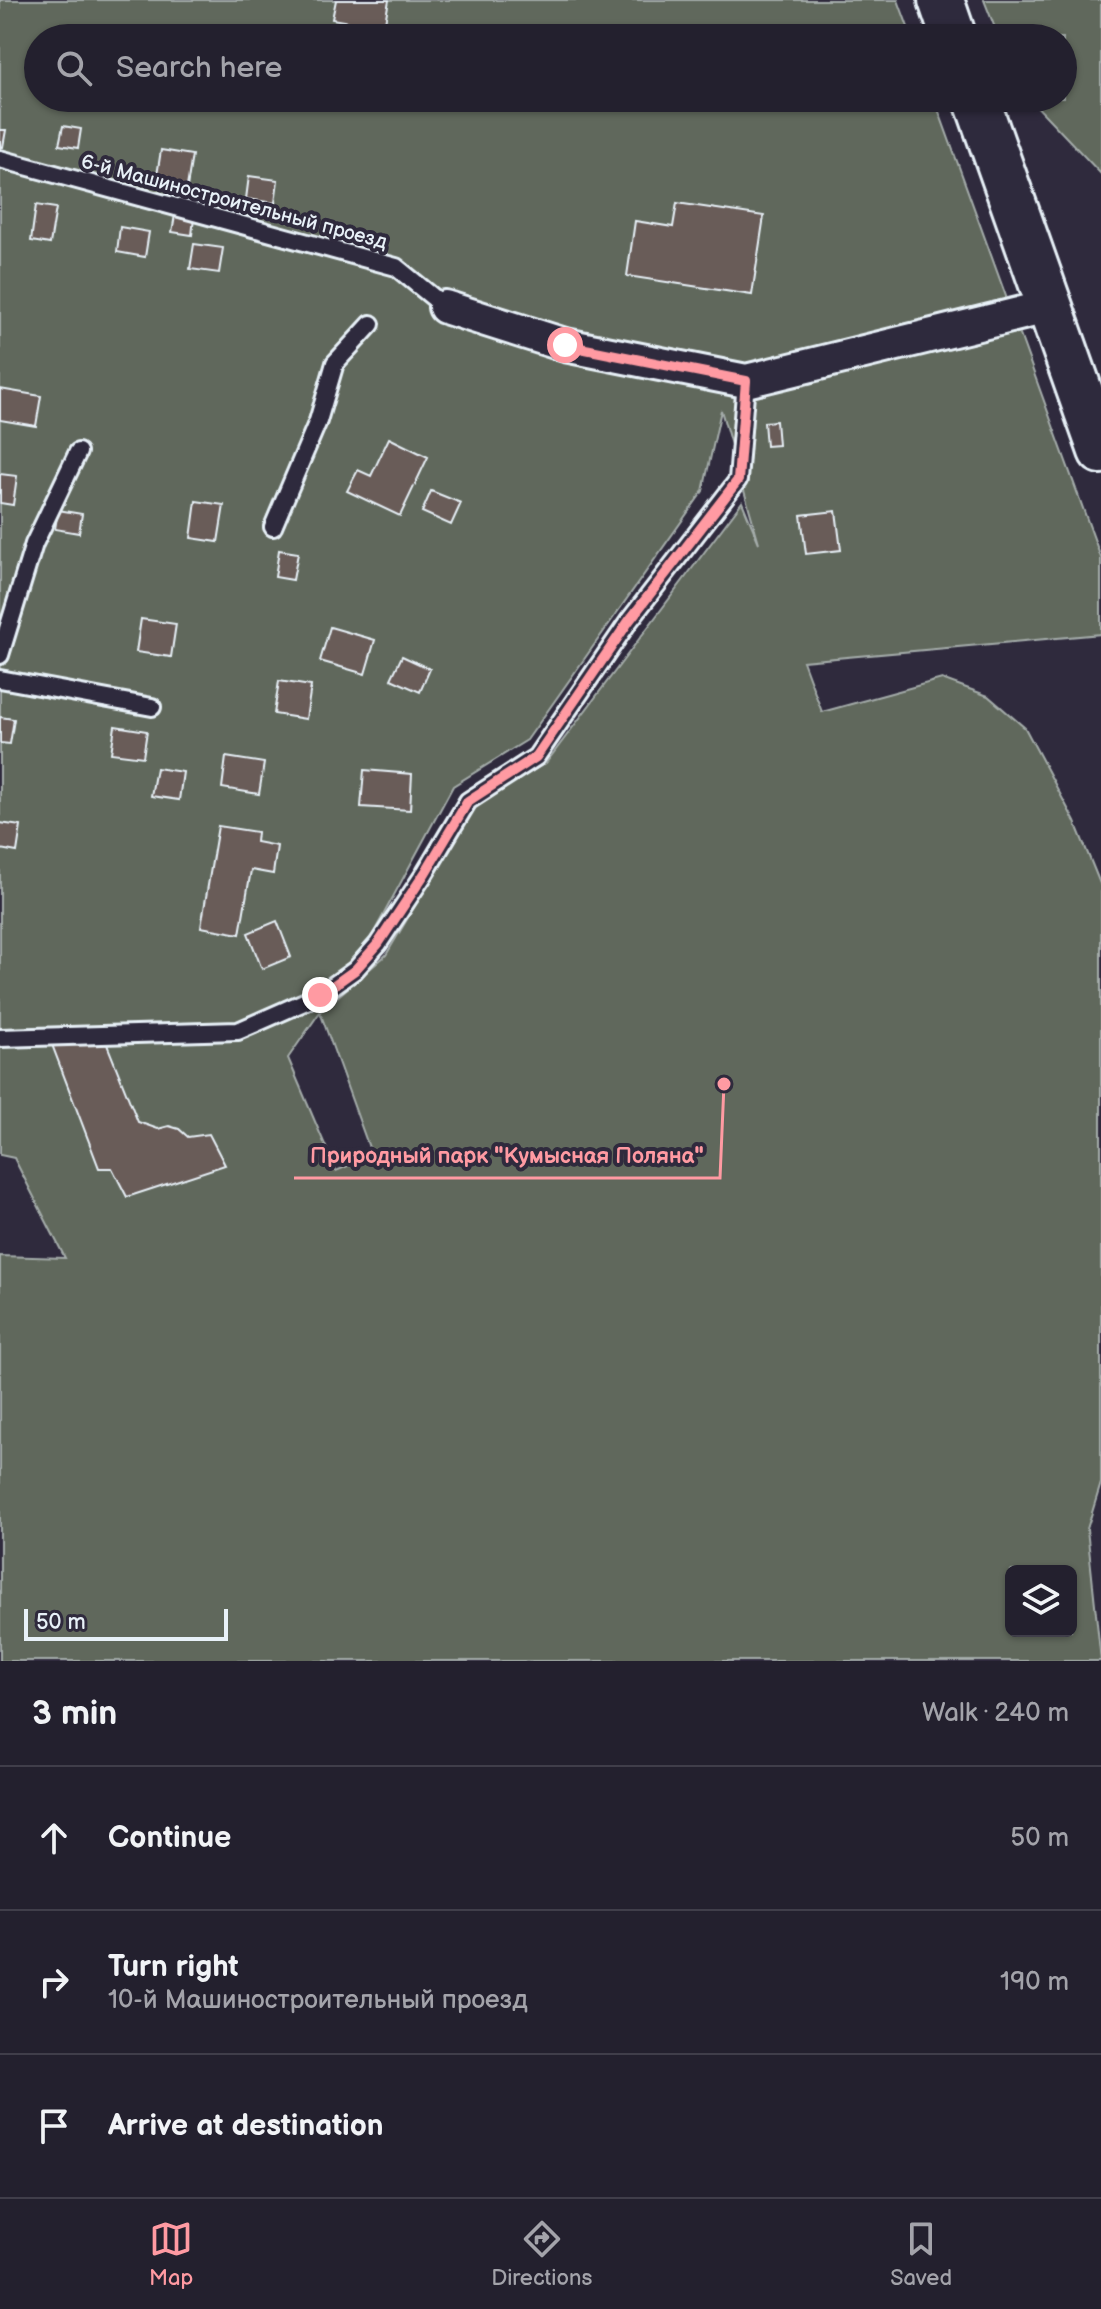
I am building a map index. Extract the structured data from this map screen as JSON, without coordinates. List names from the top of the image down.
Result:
{
  "streets": {
    "lane": ["6-й Машиностроительный проезд"]
  },
  "places": ["Природный парк \"Кумысная Поляна\""],
  "scale_bar": "50 m",
  "page": {
    "search": "Search here",
    "scale": "50 m",
    "heading": ["3 min", "Walk · 240 m"],
    "list": [
      ["Continue", "50 m"],
      ["Turn right", "10-й Машиностроительный проезд", "190 m"],
      "Arrive at destination"
    ],
    "nav": ["Map", "Directions", "Saved"]
  }
}
